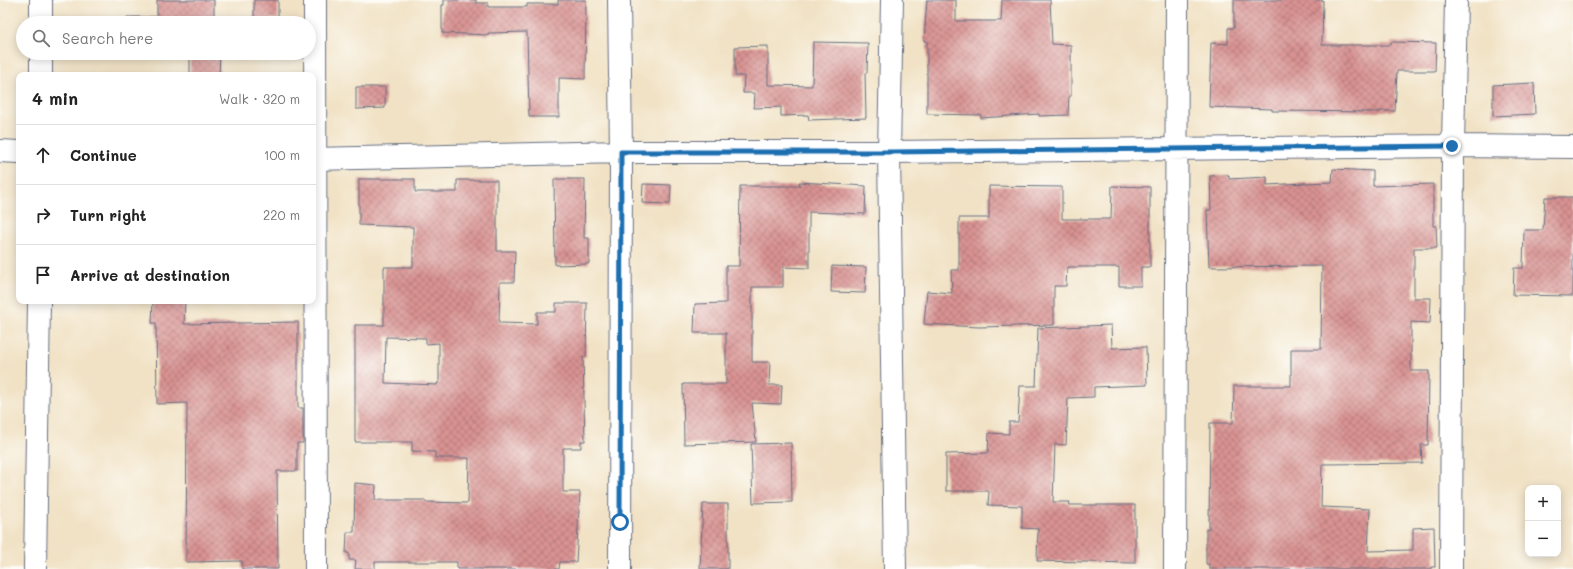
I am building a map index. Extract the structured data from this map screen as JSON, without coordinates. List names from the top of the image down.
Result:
{
  "page": {
    "search": "Search here",
    "heading": ["4 min", "Walk · 320 m"],
    "list": [
      ["Continue", "100 m"],
      ["Turn right", "220 m"],
      "Arrive at destination"
    ],
    "map_buttons": ["+", "−"]
  }
}
